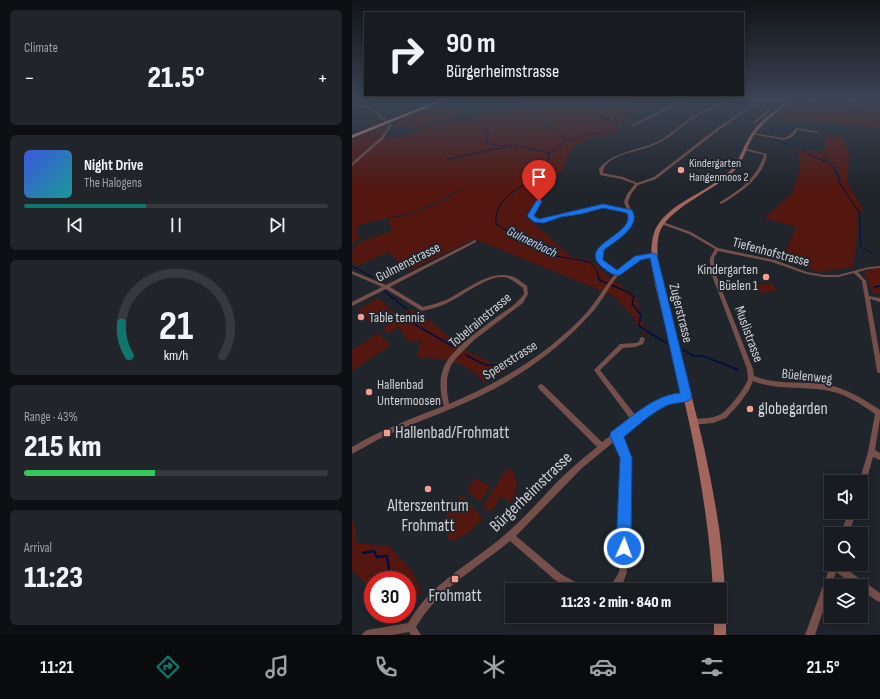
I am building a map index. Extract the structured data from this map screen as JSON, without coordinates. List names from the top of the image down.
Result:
{
  "streets": {
    "main road": ["Zugerstrasse"],
    "street": [
      "Tiefenhofstrasse",
      "Gulmenstrasse",
      "Tobelrainstrasse",
      "Muslistrasse",
      "Speerstrasse",
      "Büelenweg",
      "Bürgerheimstrasse"
    ]
  },
  "crossings": [
    ["Tiefenhofstrasse", "Zugerstrasse"],
    ["Tiefenhofstrasse", "Muslistrasse"],
    ["Gulmenstrasse", "Tobelrainstrasse"],
    ["Zugerstrasse", "Muslistrasse"],
    ["Zugerstrasse", "Speerstrasse"],
    ["Zugerstrasse", "Bürgerheimstrasse"],
    ["Tobelrainstrasse", "Speerstrasse"],
    ["Muslistrasse", "Büelenweg"]
  ],
  "water": ["Gulmenbach"],
  "places": {
    "other": [
      "Kindergarten Hangenmoos 2",
      "Kindergarten Büelen 1",
      "Table tennis",
      "Hallenbad Untermoosen",
      "globegarden",
      "Alterszentrum Frohmatt"
    ],
    "transit": ["Hallenbad/Frohmatt", "Frohmatt"]
  },
  "page": {
    "tile": [
      "Climate",
      ["Range · 43%", "215 km"],
      ["Arrival", "11:23"]
    ],
    "turn": ["90 m", "Bürgerheimstrasse"],
    "heat": ["−", "21.5°", "+"],
    "song": ["Night Drive", "The Halogens"],
    "limit": "30",
    "trip": "11:23 · 2 min · 840 m",
    "tabs": ["11:21", "21.5°"],
    "gauge": ["21", "km/h"]
  }
}
